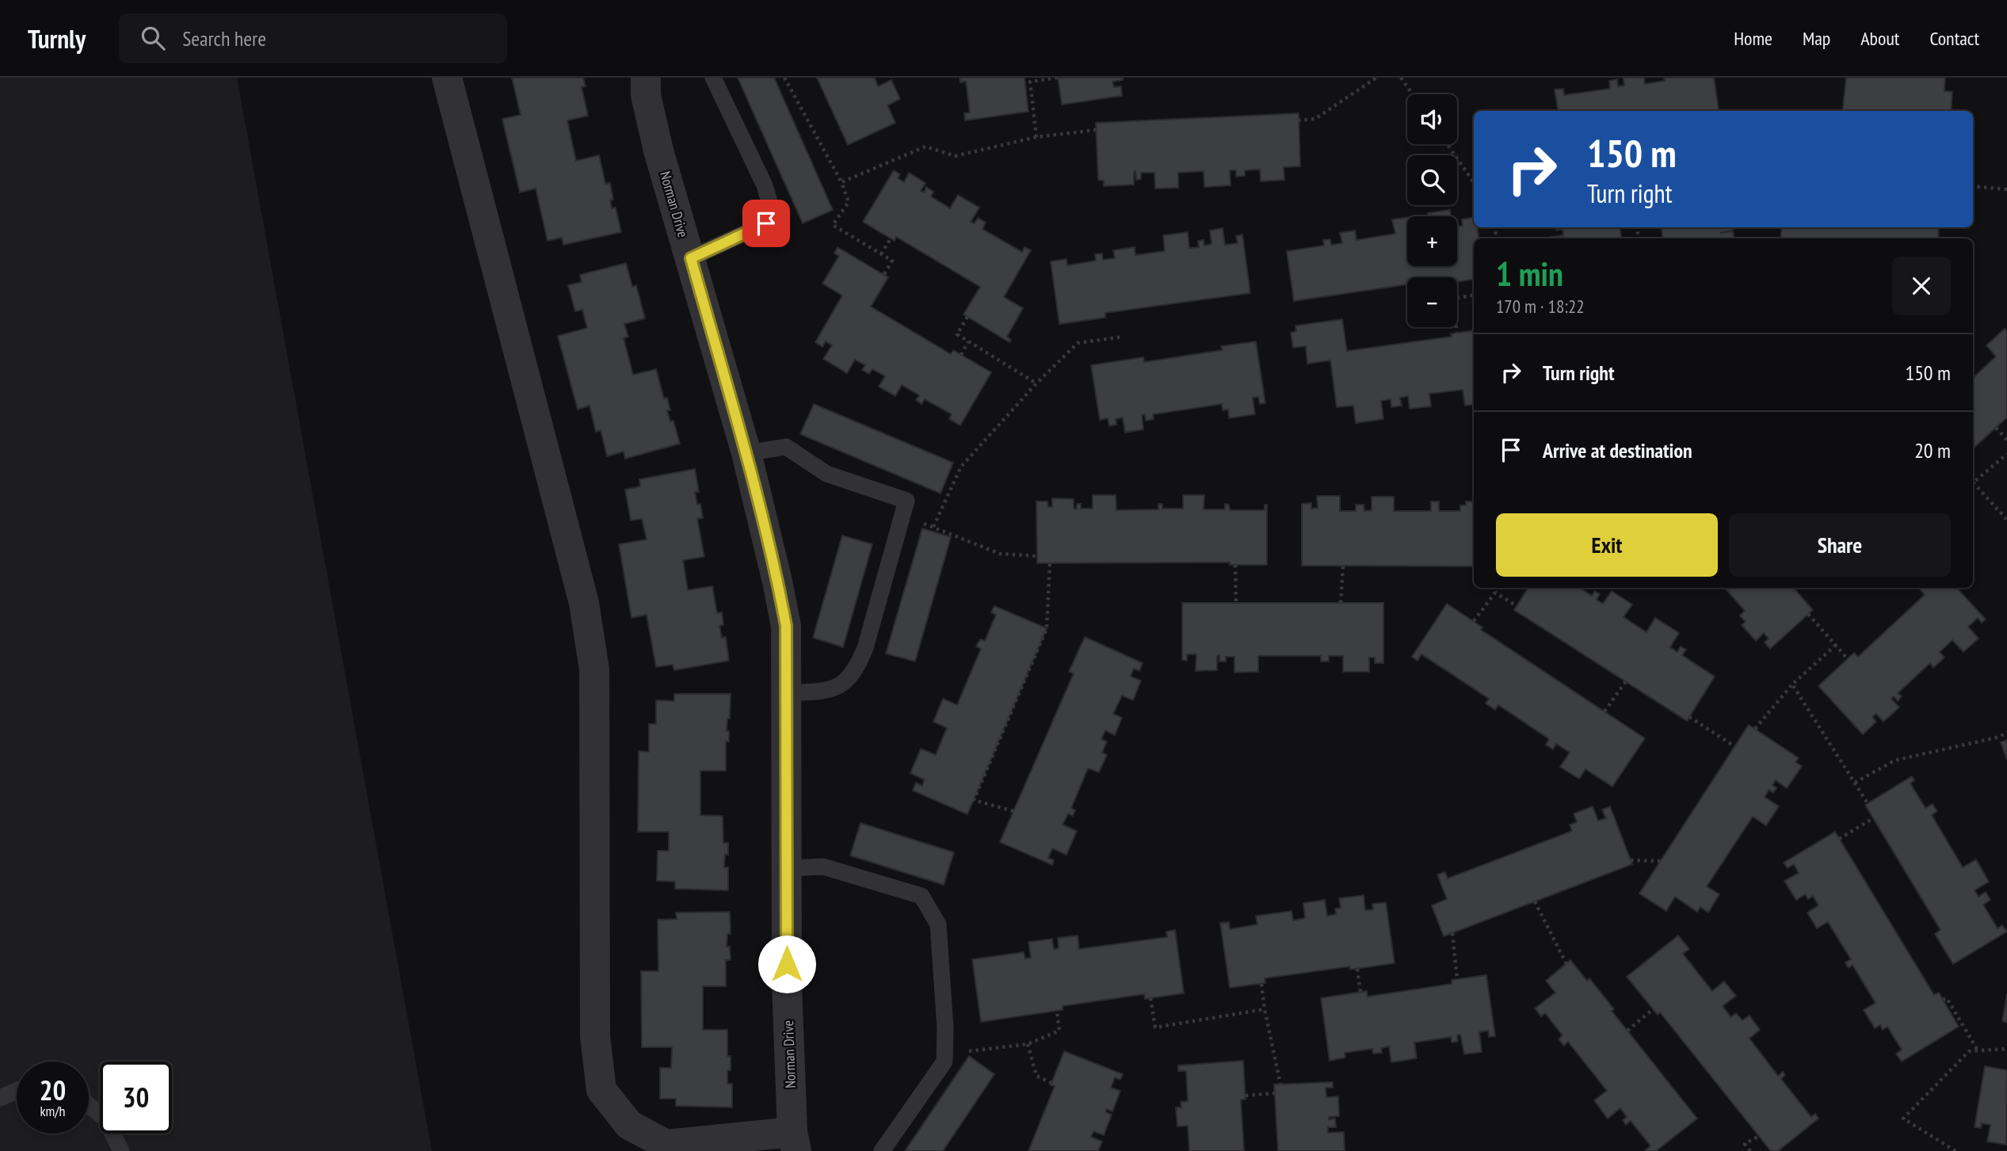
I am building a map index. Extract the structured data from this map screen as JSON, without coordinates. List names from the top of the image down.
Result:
{
  "streets": {
    "street": ["Norman Drive"]
  },
  "page": {
    "header": "Turnly",
    "search": "Search here",
    "nav": [
      "Home",
      "Map",
      "About",
      "Contact"
    ],
    "map_buttons": ["+", "−"],
    "turn": ["150 m", "Turn right"],
    "heading": ["1 min", "170 m · 18:22"],
    "list": [
      {
        "name": "Turn right",
        "value": "150 m"
      },
      {
        "name": "Arrive at destination",
        "value": "20 m"
      }
    ],
    "buttons": ["Exit", "Share"],
    "speed": "20 km/h",
    "limit": "30"
  }
}
